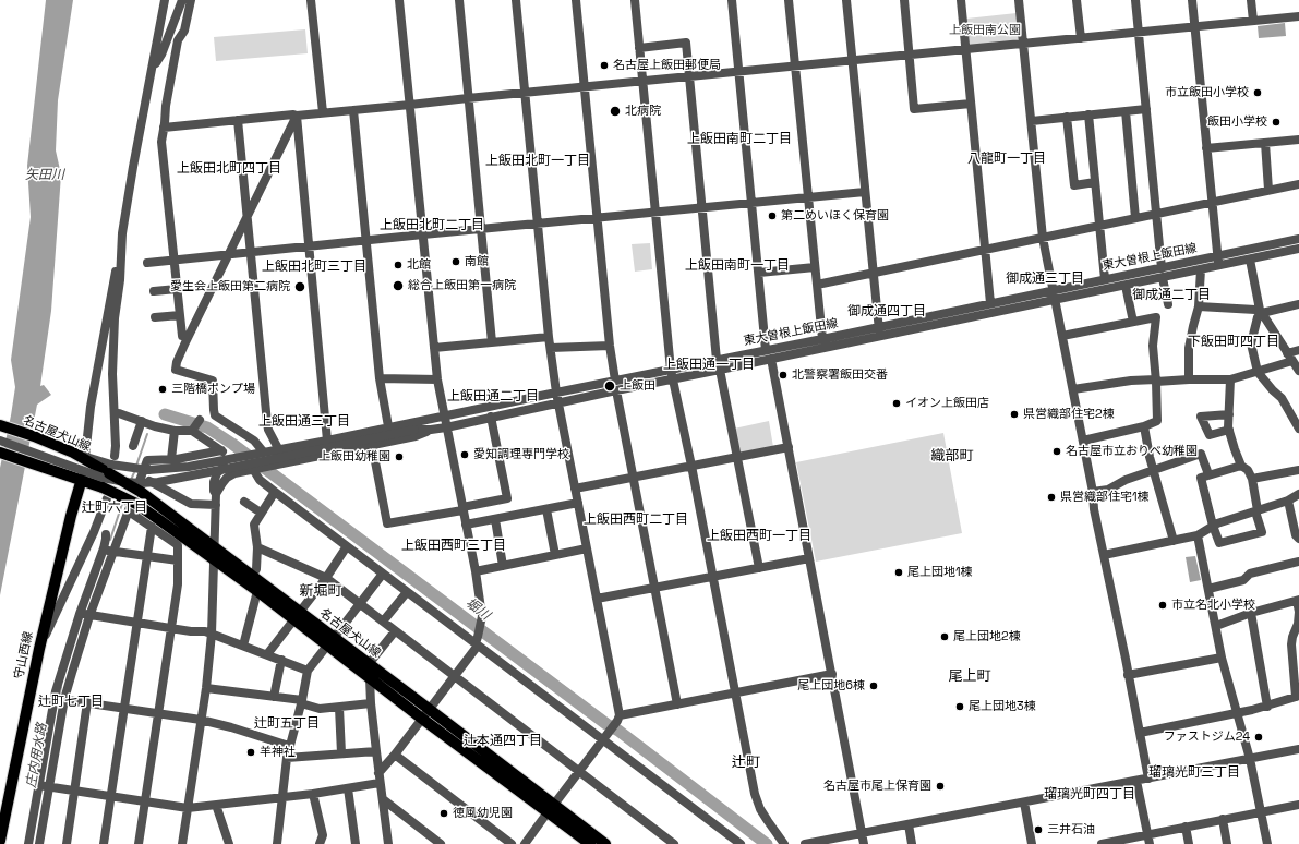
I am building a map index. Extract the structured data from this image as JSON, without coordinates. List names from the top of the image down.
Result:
{
  "streets": {
    "main road": ["名古屋犬山線", "守山西線"],
    "street": ["東大曽根上飯田線"]
  },
  "crossings": [
    ["名古屋犬山線", "守山西線"]
  ],
  "districts": [
    "上飯田南町二丁目",
    "八龍町一丁目",
    "上飯田北町一丁目",
    "上飯田北町四丁目",
    "上飯田北町二丁目",
    "上飯田南町一丁目",
    "上飯田北町三丁目",
    "御成通三丁目",
    "御成通二丁目",
    "御成通四丁目",
    "下飯田町四丁目",
    "上飯田通一丁目",
    "上飯田通二丁目",
    "上飯田通三丁目",
    "織部町",
    "辻町六丁目",
    "上飯田西町二丁目",
    "上飯田西町一丁目",
    "上飯田西町三丁目",
    "新堀町",
    "尾上町",
    "辻町七丁目",
    "辻町五丁目",
    "辻本通四丁目",
    "辻町",
    "瑠璃光町三丁目",
    "瑠璃光町四丁目"
  ],
  "water": ["矢田川", "堀川", "庄内用水路"],
  "parks": ["上飯田南公園"],
  "places": [
    "名古屋上飯田郵便局",
    "市立飯田小学校",
    "北病院",
    "飯田小学校",
    "第二めいほく保育園",
    "南館",
    "北館",
    "総合上飯田第一病院",
    "愛生会上飯田第二病院",
    "北警察署飯田交番",
    "上飯田",
    "三階橋ポンプ場",
    "イオン上飯田店",
    "県営織部住宅2棟",
    "名古屋市立おりべ幼稚園",
    "愛知調理専門学校",
    "上飯田幼稚園",
    "県営織部住宅1棟",
    "尾上団地1棟",
    "市立名北小学校",
    "尾上団地2棟",
    "尾上団地6棟",
    "尾上団地3棟",
    "ファストジム24",
    "羊神社",
    "名古屋市尾上保育園",
    "徳風幼児園",
    "三井石油"
  ]
}
